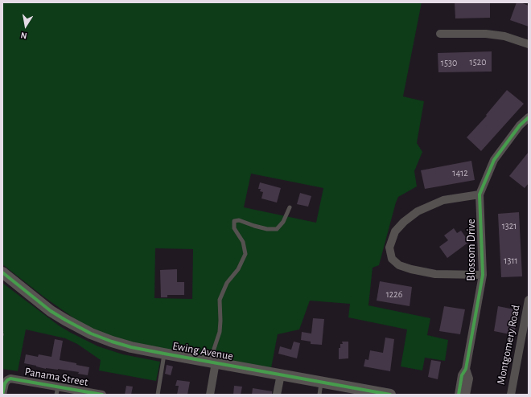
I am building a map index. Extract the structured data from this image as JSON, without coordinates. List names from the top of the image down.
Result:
{
  "streets": {
    "street": [
      "Blossom Drive",
      "Montgomery Road",
      "Ewing Avenue",
      "Panama Street"
    ]
  },
  "house_numbers": [
    "1520",
    "1530",
    "1412",
    "1321",
    "1311",
    "1226"
  ],
  "north": "bottom"
}
